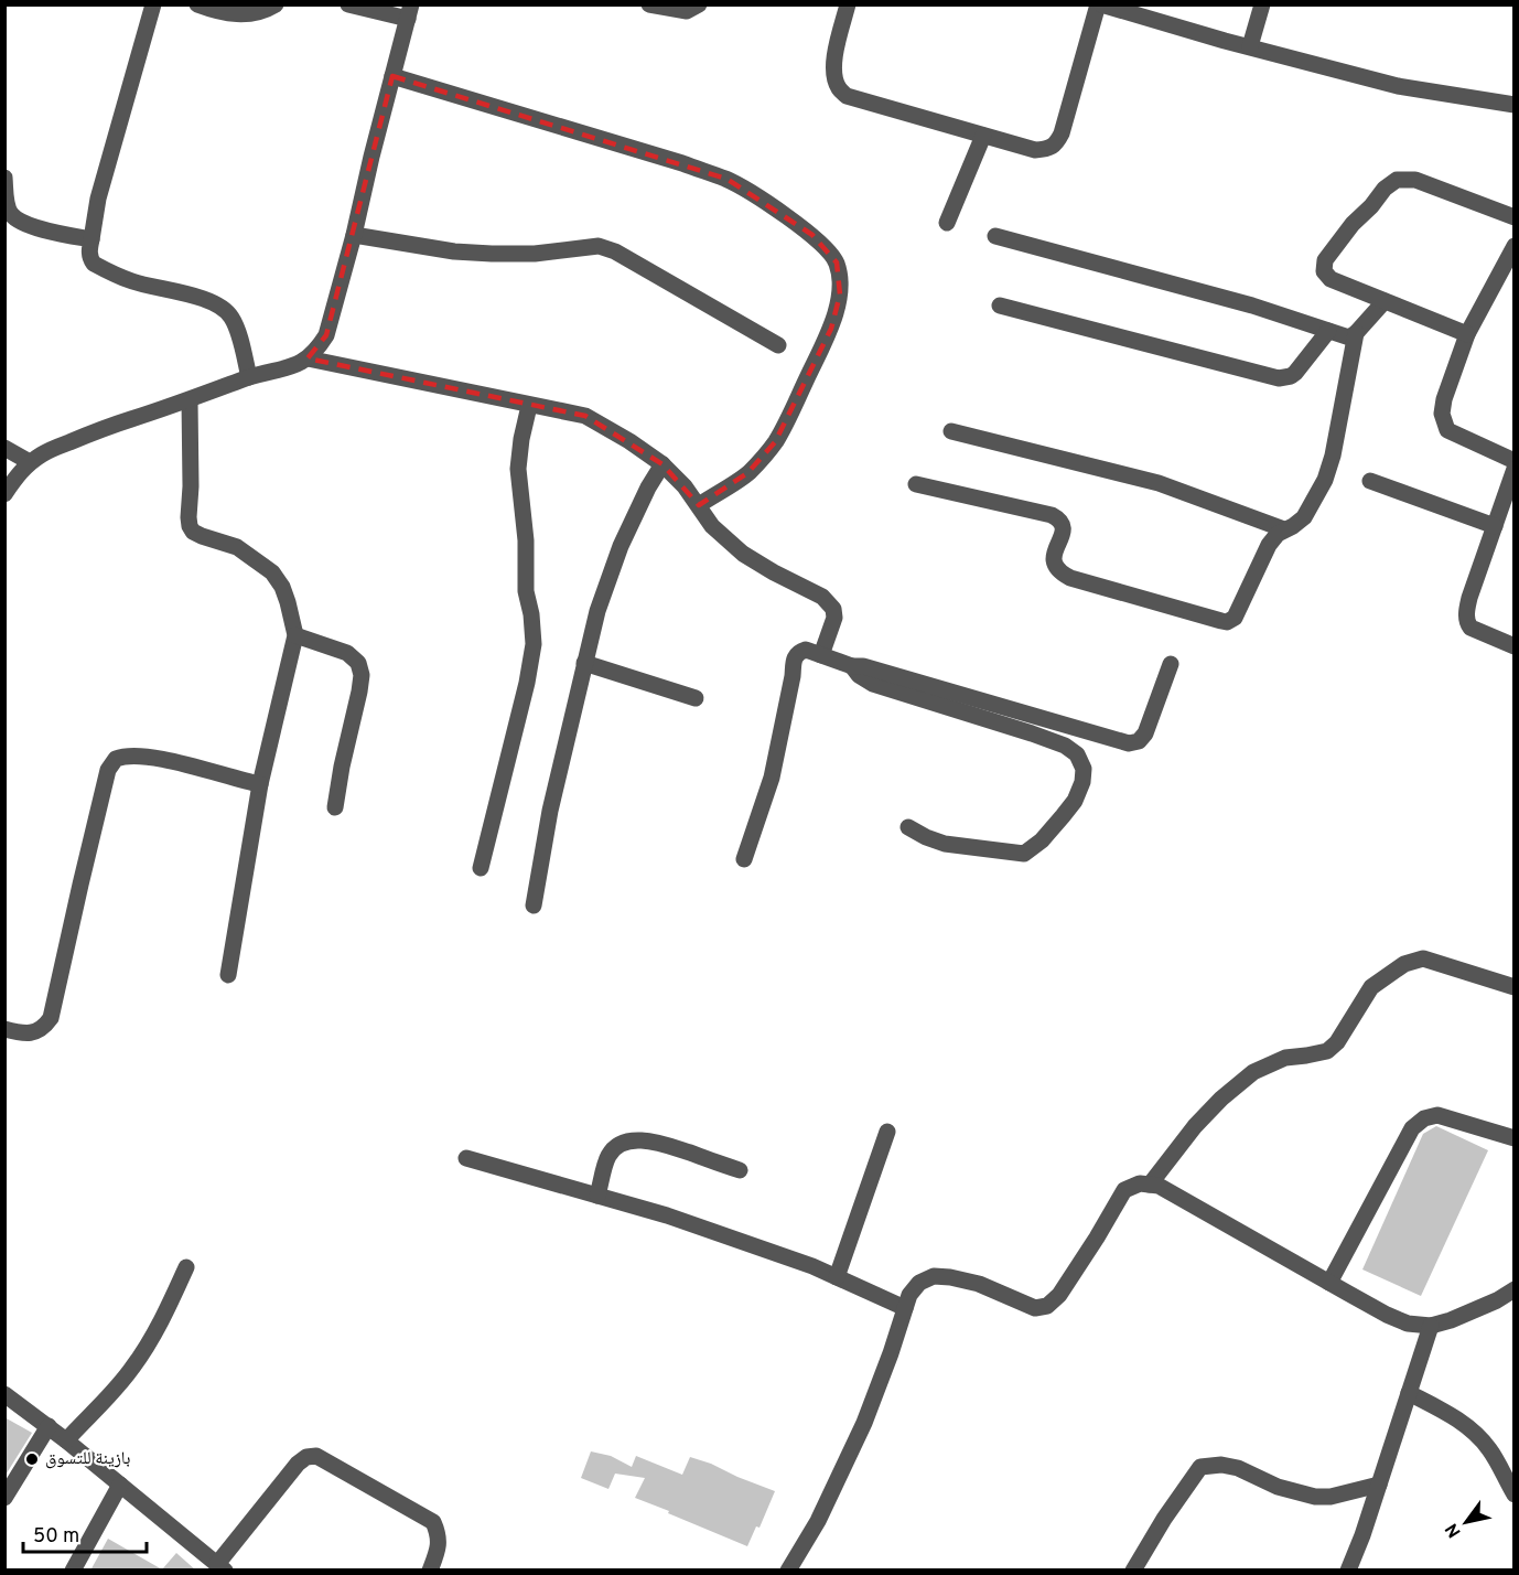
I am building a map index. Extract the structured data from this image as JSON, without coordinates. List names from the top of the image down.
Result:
{
  "places": ["بازينة للتسوق"],
  "scale_bar": "50 m",
  "north": "bottom left"
}
